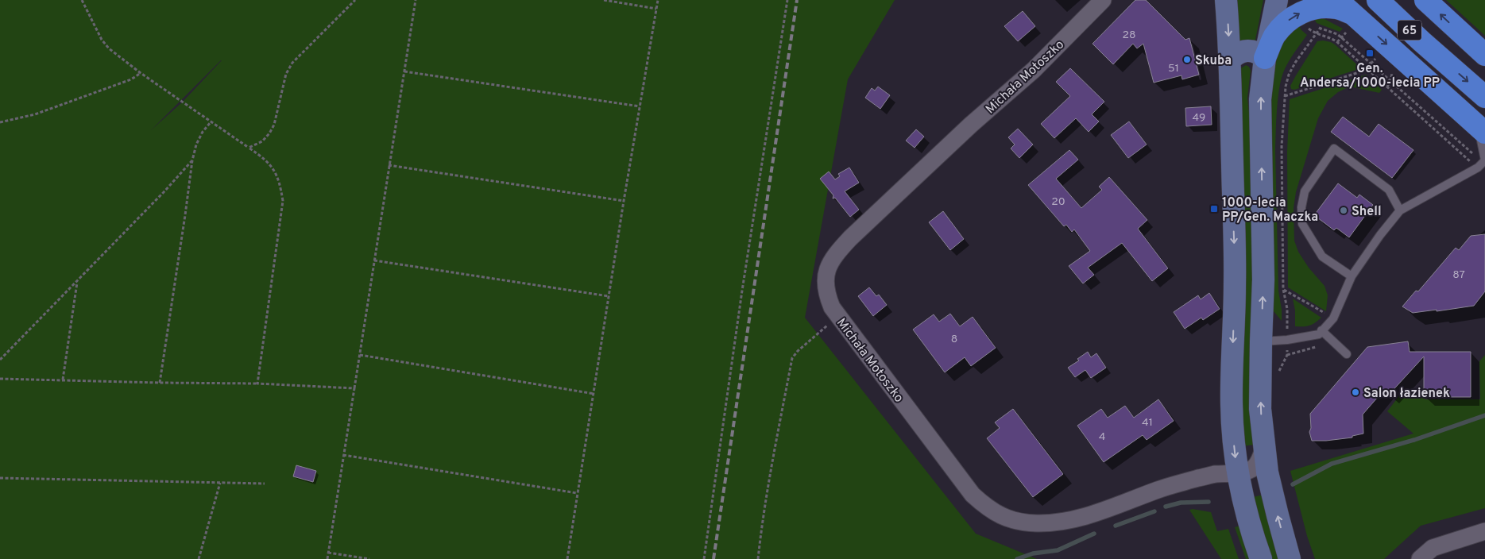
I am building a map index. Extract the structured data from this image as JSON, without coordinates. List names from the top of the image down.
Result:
{
  "streets": {
    "highway": ["65"],
    "street": ["Michała Motoszko"]
  },
  "places": {
    "transit": ["Gen. Andersa/1000-lecia PP", "1000-lecia PP/Gen. Maczka"],
    "other": ["Skuba", "Shell", "Salon łazienek"]
  },
  "house_numbers": [
    "28",
    "51",
    "49",
    "20",
    "87",
    "8",
    "41",
    "4"
  ]
}
